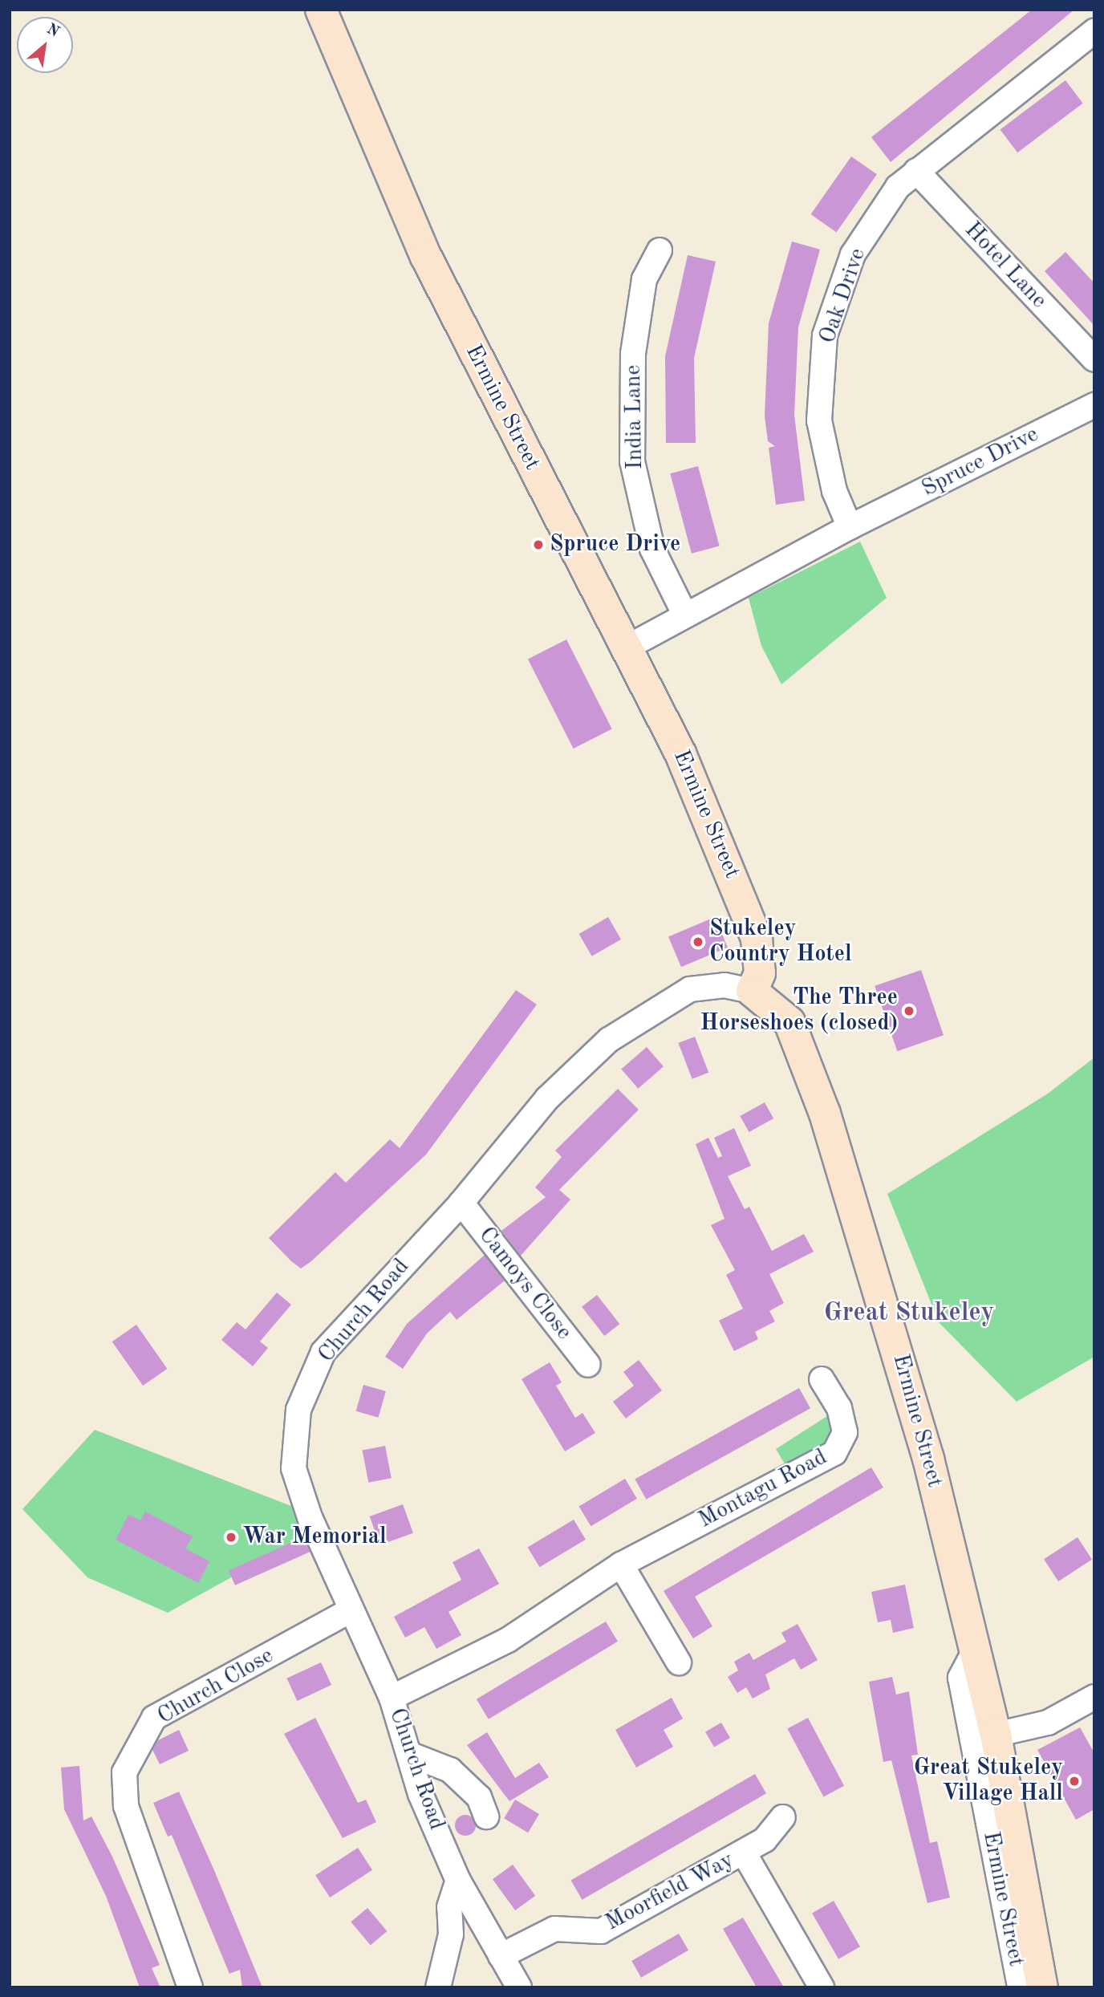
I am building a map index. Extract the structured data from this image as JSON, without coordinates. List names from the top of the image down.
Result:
{
  "streets": {
    "street": [
      "Hotel Lane",
      "Oak Drive",
      "Ermine Street",
      "India Lane",
      "Spruce Drive",
      "Camoys Close",
      "Church Road",
      "Montagu Road",
      "Church Close",
      "Moorfield Way"
    ]
  },
  "crossings": [
    ["Hotel Lane", "Oak Drive"],
    ["Oak Drive", "Spruce Drive"],
    ["Ermine Street", "Spruce Drive"],
    ["Ermine Street", "Church Road"],
    ["India Lane", "Spruce Drive"],
    ["Camoys Close", "Church Road"],
    ["Church Road", "Montagu Road"],
    ["Church Road", "Church Close"],
    ["Church Road", "Moorfield Way"]
  ],
  "districts": ["Great Stukeley"],
  "places": [
    "Spruce Drive",
    "Stukeley Country Hotel",
    "The Three Horseshoes (closed)",
    "War Memorial",
    "Great Stukeley Village Hall"
  ],
  "north": "top right"
}
